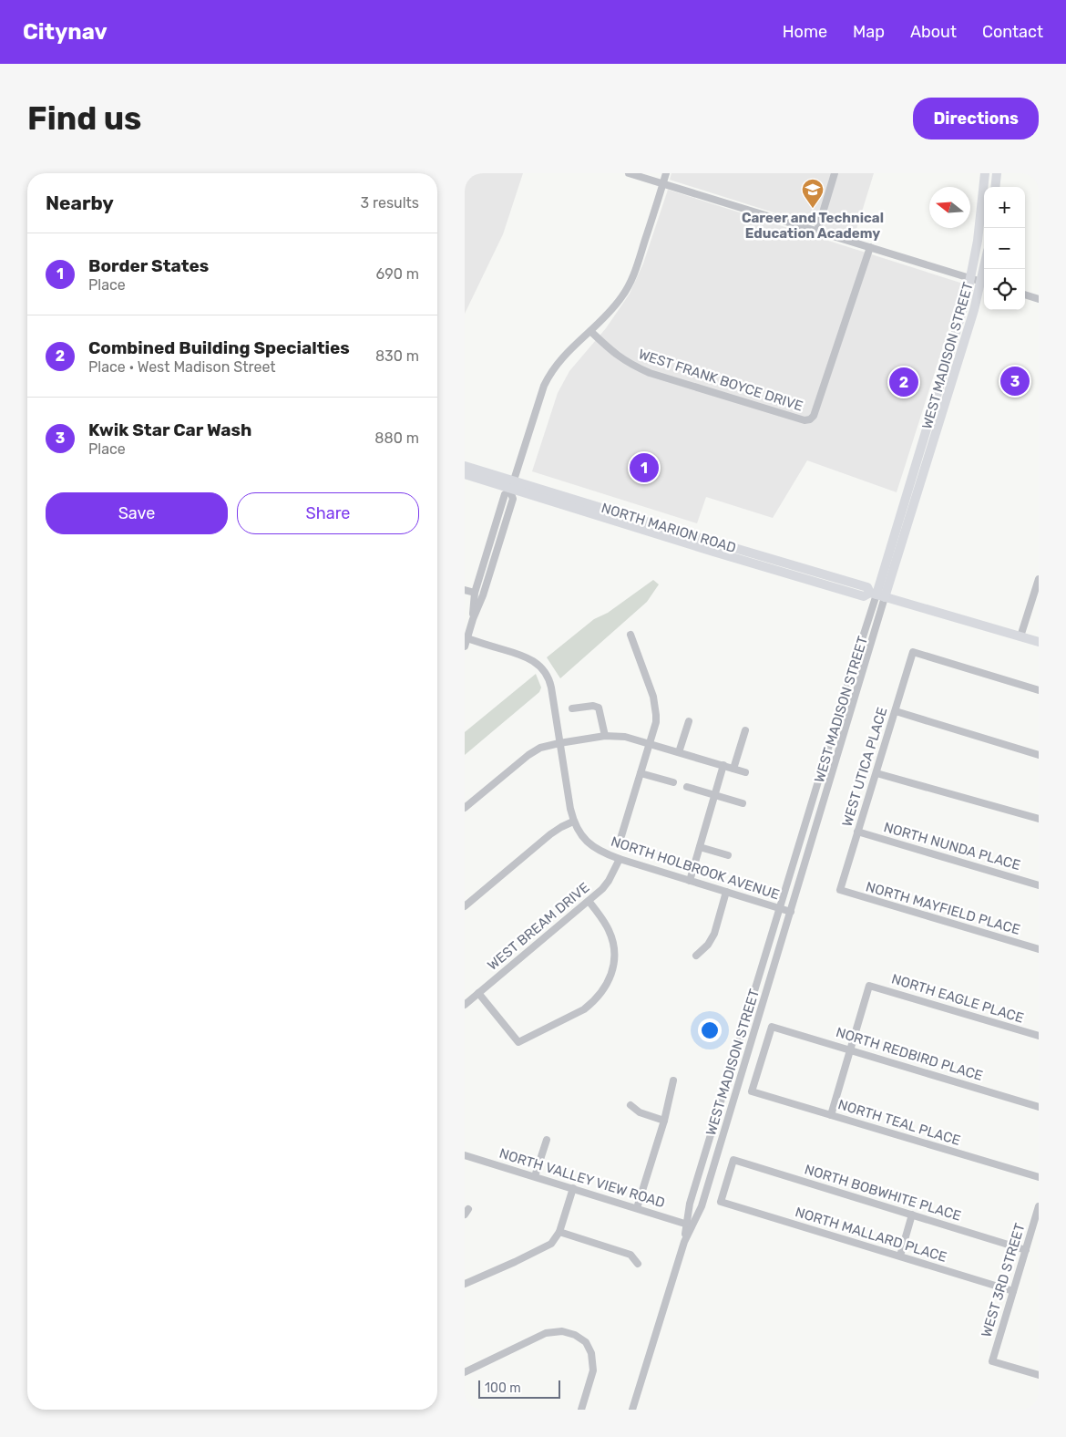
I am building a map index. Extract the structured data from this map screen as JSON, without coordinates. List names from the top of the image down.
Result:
{
  "streets": {
    "main road": ["WEST MADISON STREET", "NORTH MARION ROAD"],
    "street": [
      "WEST FRANK BOYCE DRIVE",
      "WEST UTICA PLACE",
      "NORTH NUNDA PLACE",
      "NORTH HOLBROOK AVENUE",
      "NORTH MAYFIELD PLACE",
      "WEST BREAM DRIVE",
      "NORTH EAGLE PLACE",
      "NORTH REDBIRD PLACE",
      "NORTH TEAL PLACE",
      "NORTH VALLEY VIEW ROAD",
      "NORTH BOBWHITE PLACE",
      "NORTH MALLARD PLACE",
      "WEST 3RD STREET"
    ]
  },
  "crossings": [
    ["WEST MADISON STREET", "NORTH MARION ROAD"],
    ["WEST MADISON STREET", "NORTH HOLBROOK AVENUE"],
    ["WEST MADISON STREET", "NORTH VALLEY VIEW ROAD"],
    ["WEST UTICA PLACE", "NORTH NUNDA PLACE"],
    ["WEST UTICA PLACE", "NORTH MAYFIELD PLACE"],
    ["NORTH HOLBROOK AVENUE", "WEST BREAM DRIVE"],
    ["NORTH EAGLE PLACE", "NORTH REDBIRD PLACE"],
    ["NORTH REDBIRD PLACE", "NORTH TEAL PLACE"],
    ["NORTH BOBWHITE PLACE", "NORTH MALLARD PLACE"],
    ["NORTH BOBWHITE PLACE", "WEST 3RD STREET"],
    ["NORTH MALLARD PLACE", "WEST 3RD STREET"]
  ],
  "places": {
    "school or university": ["Career and Technical Education Academy"]
  },
  "scale_bar": "100 m",
  "north": "left",
  "page": {
    "header": "Citynav",
    "nav": [
      "Home",
      "Map",
      "About",
      "Contact"
    ],
    "buttons": [
      "Directions",
      ["Save", "Share"]
    ],
    "title": "Find us",
    "heading": ["Nearby", "3 results"],
    "map_buttons": ["+", "−"],
    "list": [
      {
        "mark": "1",
        "name": "Border States",
        "note": "Place",
        "value": "690 m"
      },
      {
        "mark": "2",
        "name": "Combined Building Specialties",
        "note": "Place · West Madison Street",
        "value": "830 m"
      },
      {
        "mark": "3",
        "name": "Kwik Star Car Wash",
        "note": "Place",
        "value": "880 m"
      }
    ],
    "pins": ["3", "2", "1"],
    "scale": "100 m"
  }
}
